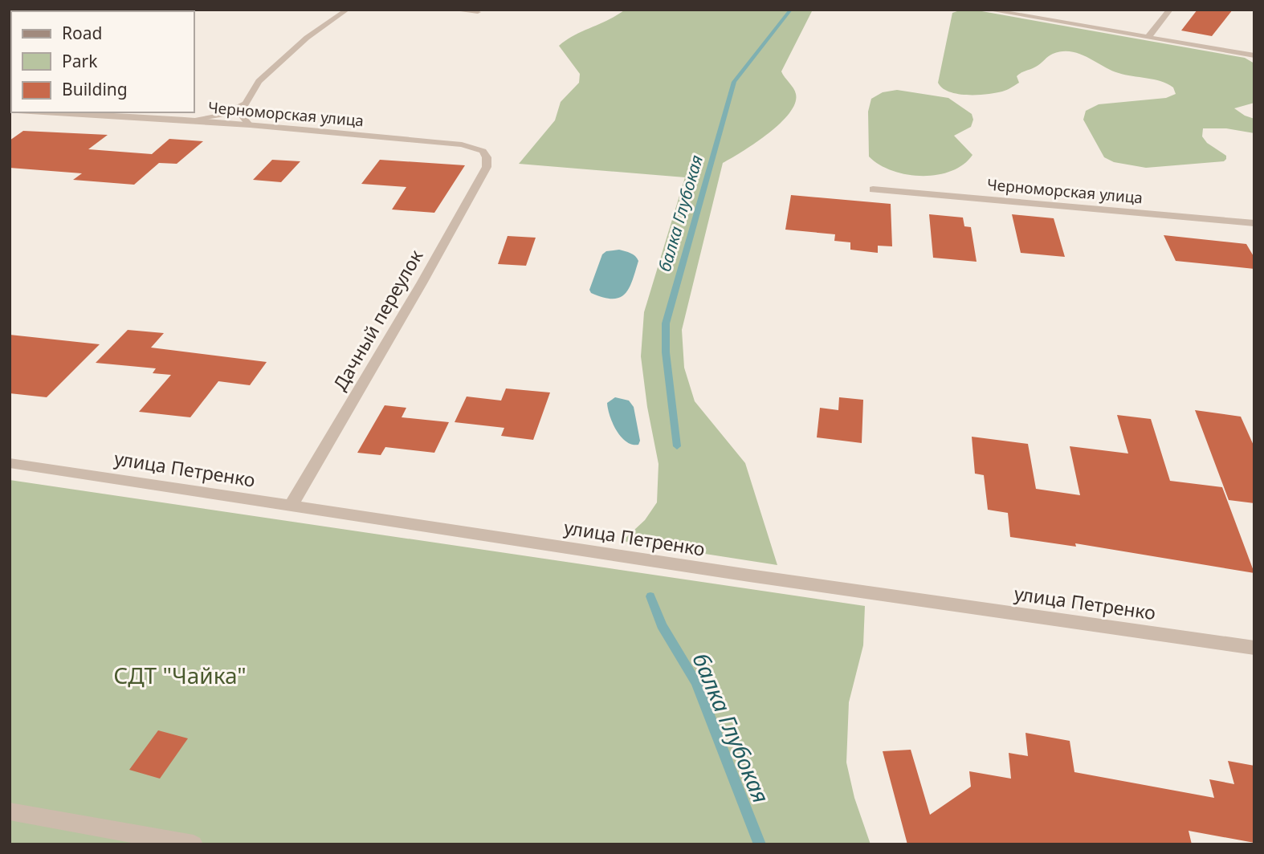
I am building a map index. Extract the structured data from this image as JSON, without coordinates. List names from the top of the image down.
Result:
{
  "streets": {
    "street": ["Черноморская улица", "Дачный переулок", "улица Петренко"]
  },
  "crossings": [
    ["Черноморская улица", "Дачный переулок"],
    ["Дачный переулок", "улица Петренко"]
  ],
  "water": ["балка Глубокая"],
  "parks": ["СДТ \"Чайка\""],
  "legend": ["Road", "Park", "Building"]
}
